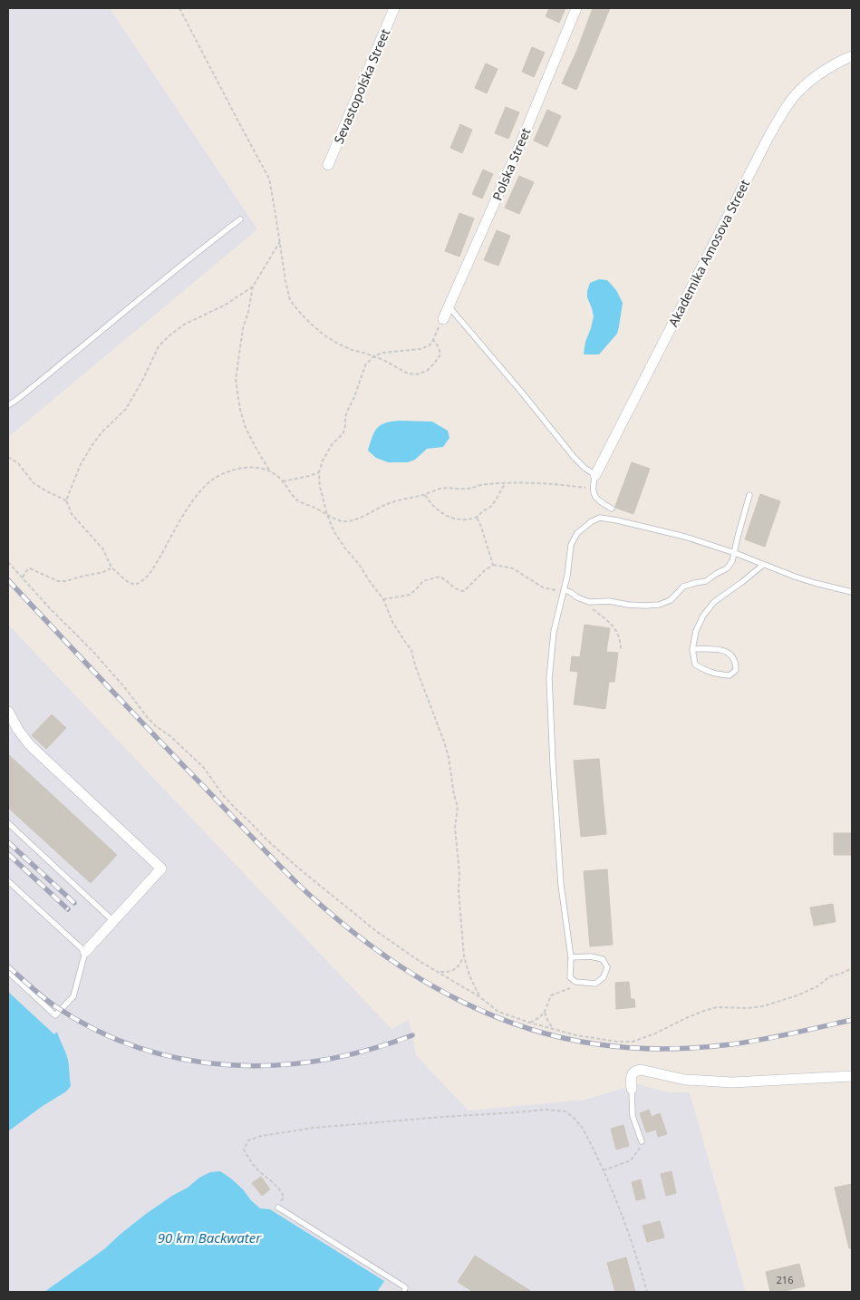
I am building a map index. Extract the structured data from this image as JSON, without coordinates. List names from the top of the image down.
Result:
{
  "streets": {
    "street": ["Sevastopolska Street", "Polska Street", "Akademika Amosova Street"]
  },
  "water": ["90 km Backwater"],
  "house_numbers": ["216"]
}
